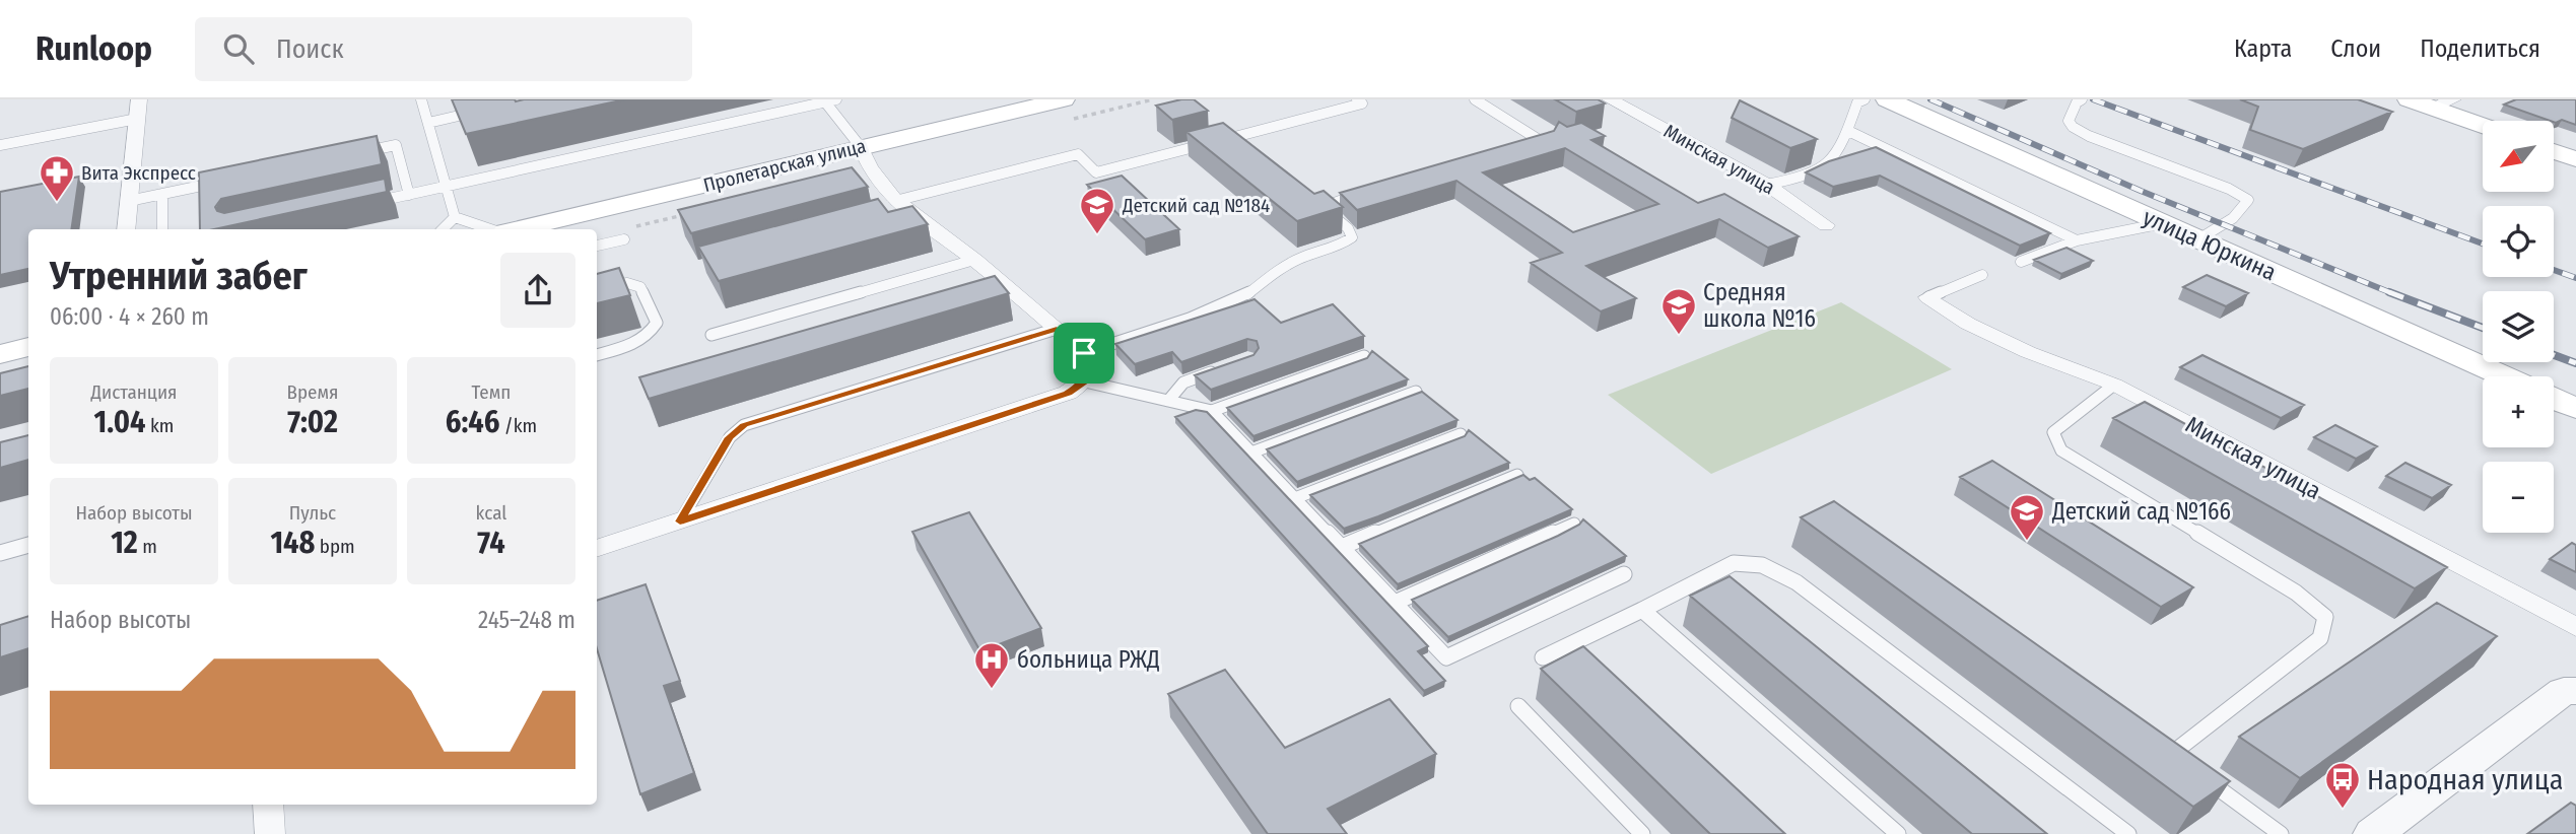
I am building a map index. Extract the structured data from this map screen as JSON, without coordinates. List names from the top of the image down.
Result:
{
  "streets": {
    "main road": ["Пролетарская улица", "улица Юркина"],
    "street": ["Минская улица"]
  },
  "places": {
    "pharmacy": ["Вита Экспресс"],
    "school or university": ["Детский сад №184", "Средняя школа №16", "Детский сад №166"],
    "hospital": ["больница РЖД"],
    "bus stop": ["Народная улица"]
  },
  "north": "bottom left",
  "page": {
    "header": "Runloop",
    "search": "Поиск",
    "nav": ["Карта", "Слои", "Поделиться"],
    "map_buttons": ["+", "−"],
    "heading": ["Утренний забег", "06:00 · 4 × 260 m"],
    "stats": [
      ["Дистанция", "1.04 km"],
      ["Время", "7:02"],
      ["Темп", "6:46 /km"],
      ["Набор высоты", "12 m"],
      ["Пульс", "148 bpm"],
      ["kcal", "74"]
    ],
    "chart": ["Набор высоты", "245–248 m"]
  }
}
